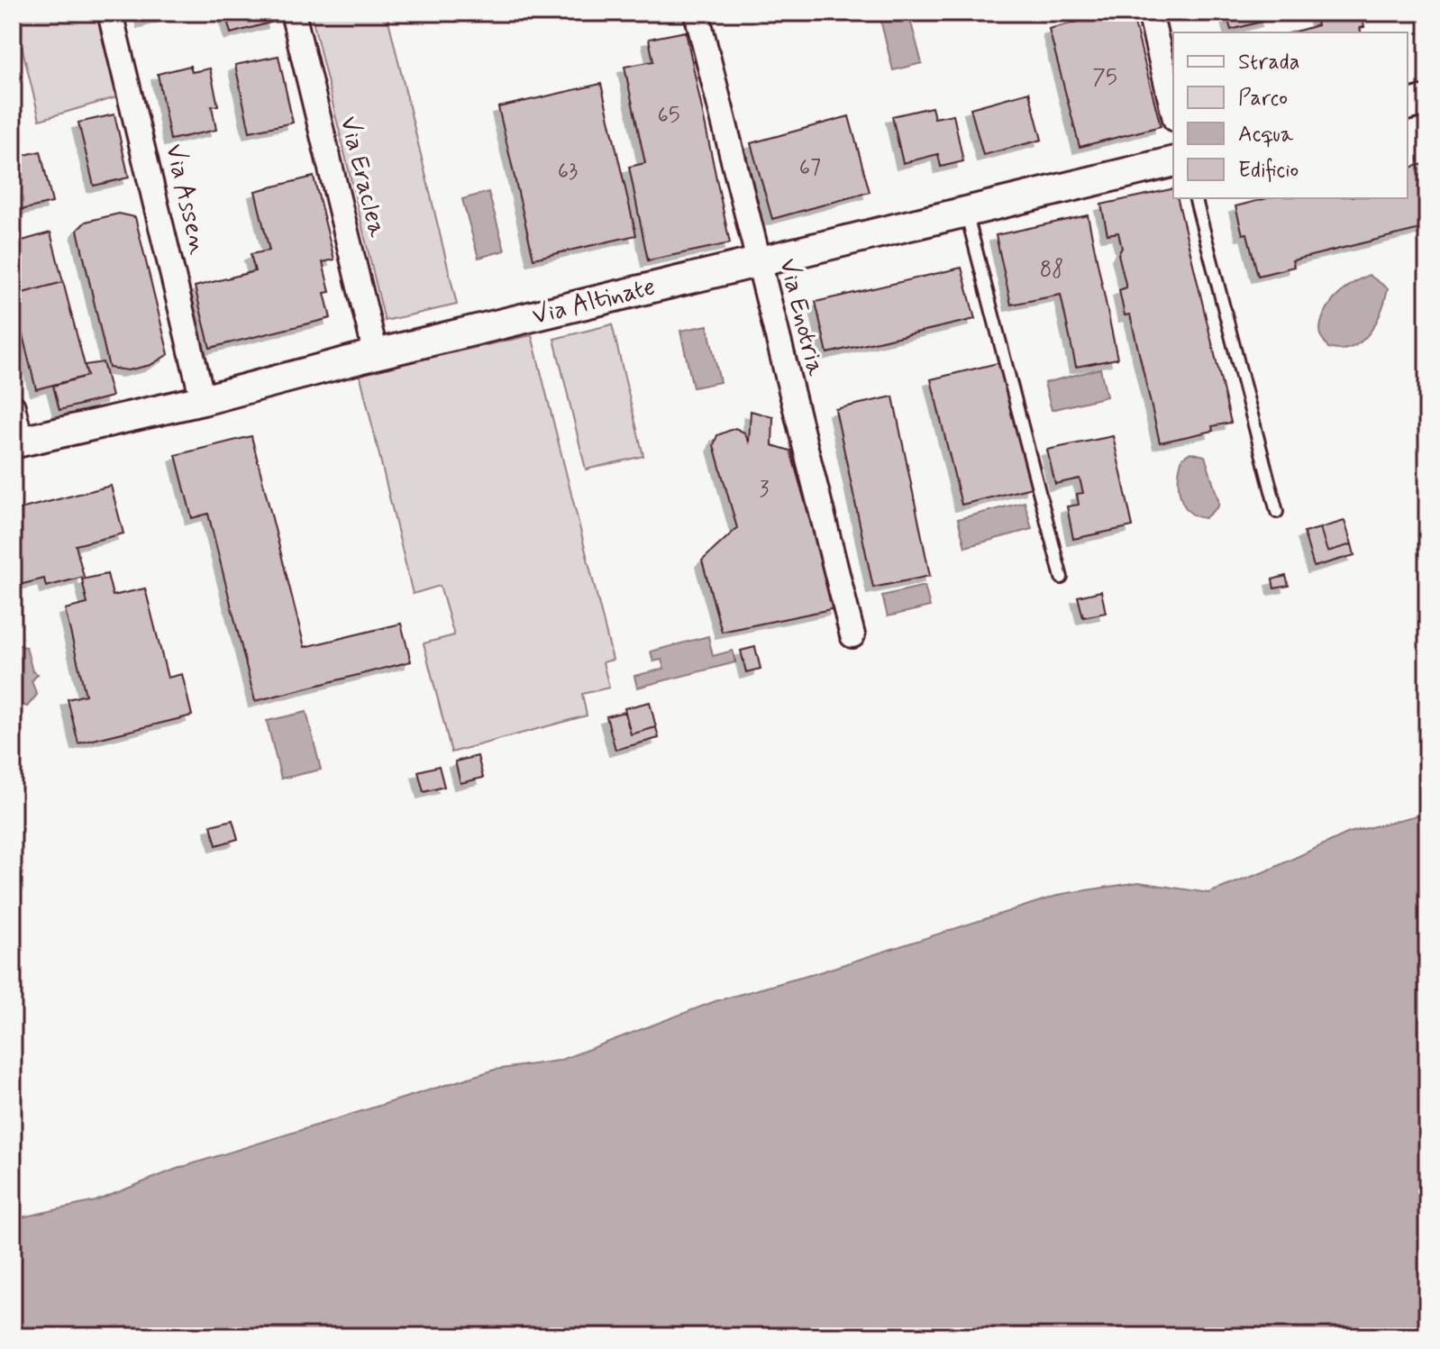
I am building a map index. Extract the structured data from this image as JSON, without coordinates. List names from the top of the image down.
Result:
{
  "streets": {
    "street": [
      "Via Eraclea",
      "Via Assen",
      "Via Altinate",
      "Via Enotria"
    ]
  },
  "crossings": [
    ["Via Eraclea", "Via Altinate"],
    ["Via Assen", "Via Altinate"],
    ["Via Altinate", "Via Enotria"]
  ],
  "house_numbers": [
    "75",
    "65",
    "67",
    "63",
    "88",
    "3"
  ],
  "legend": [
    "Strada",
    "Parco",
    "Acqua",
    "Edificio"
  ]
}
